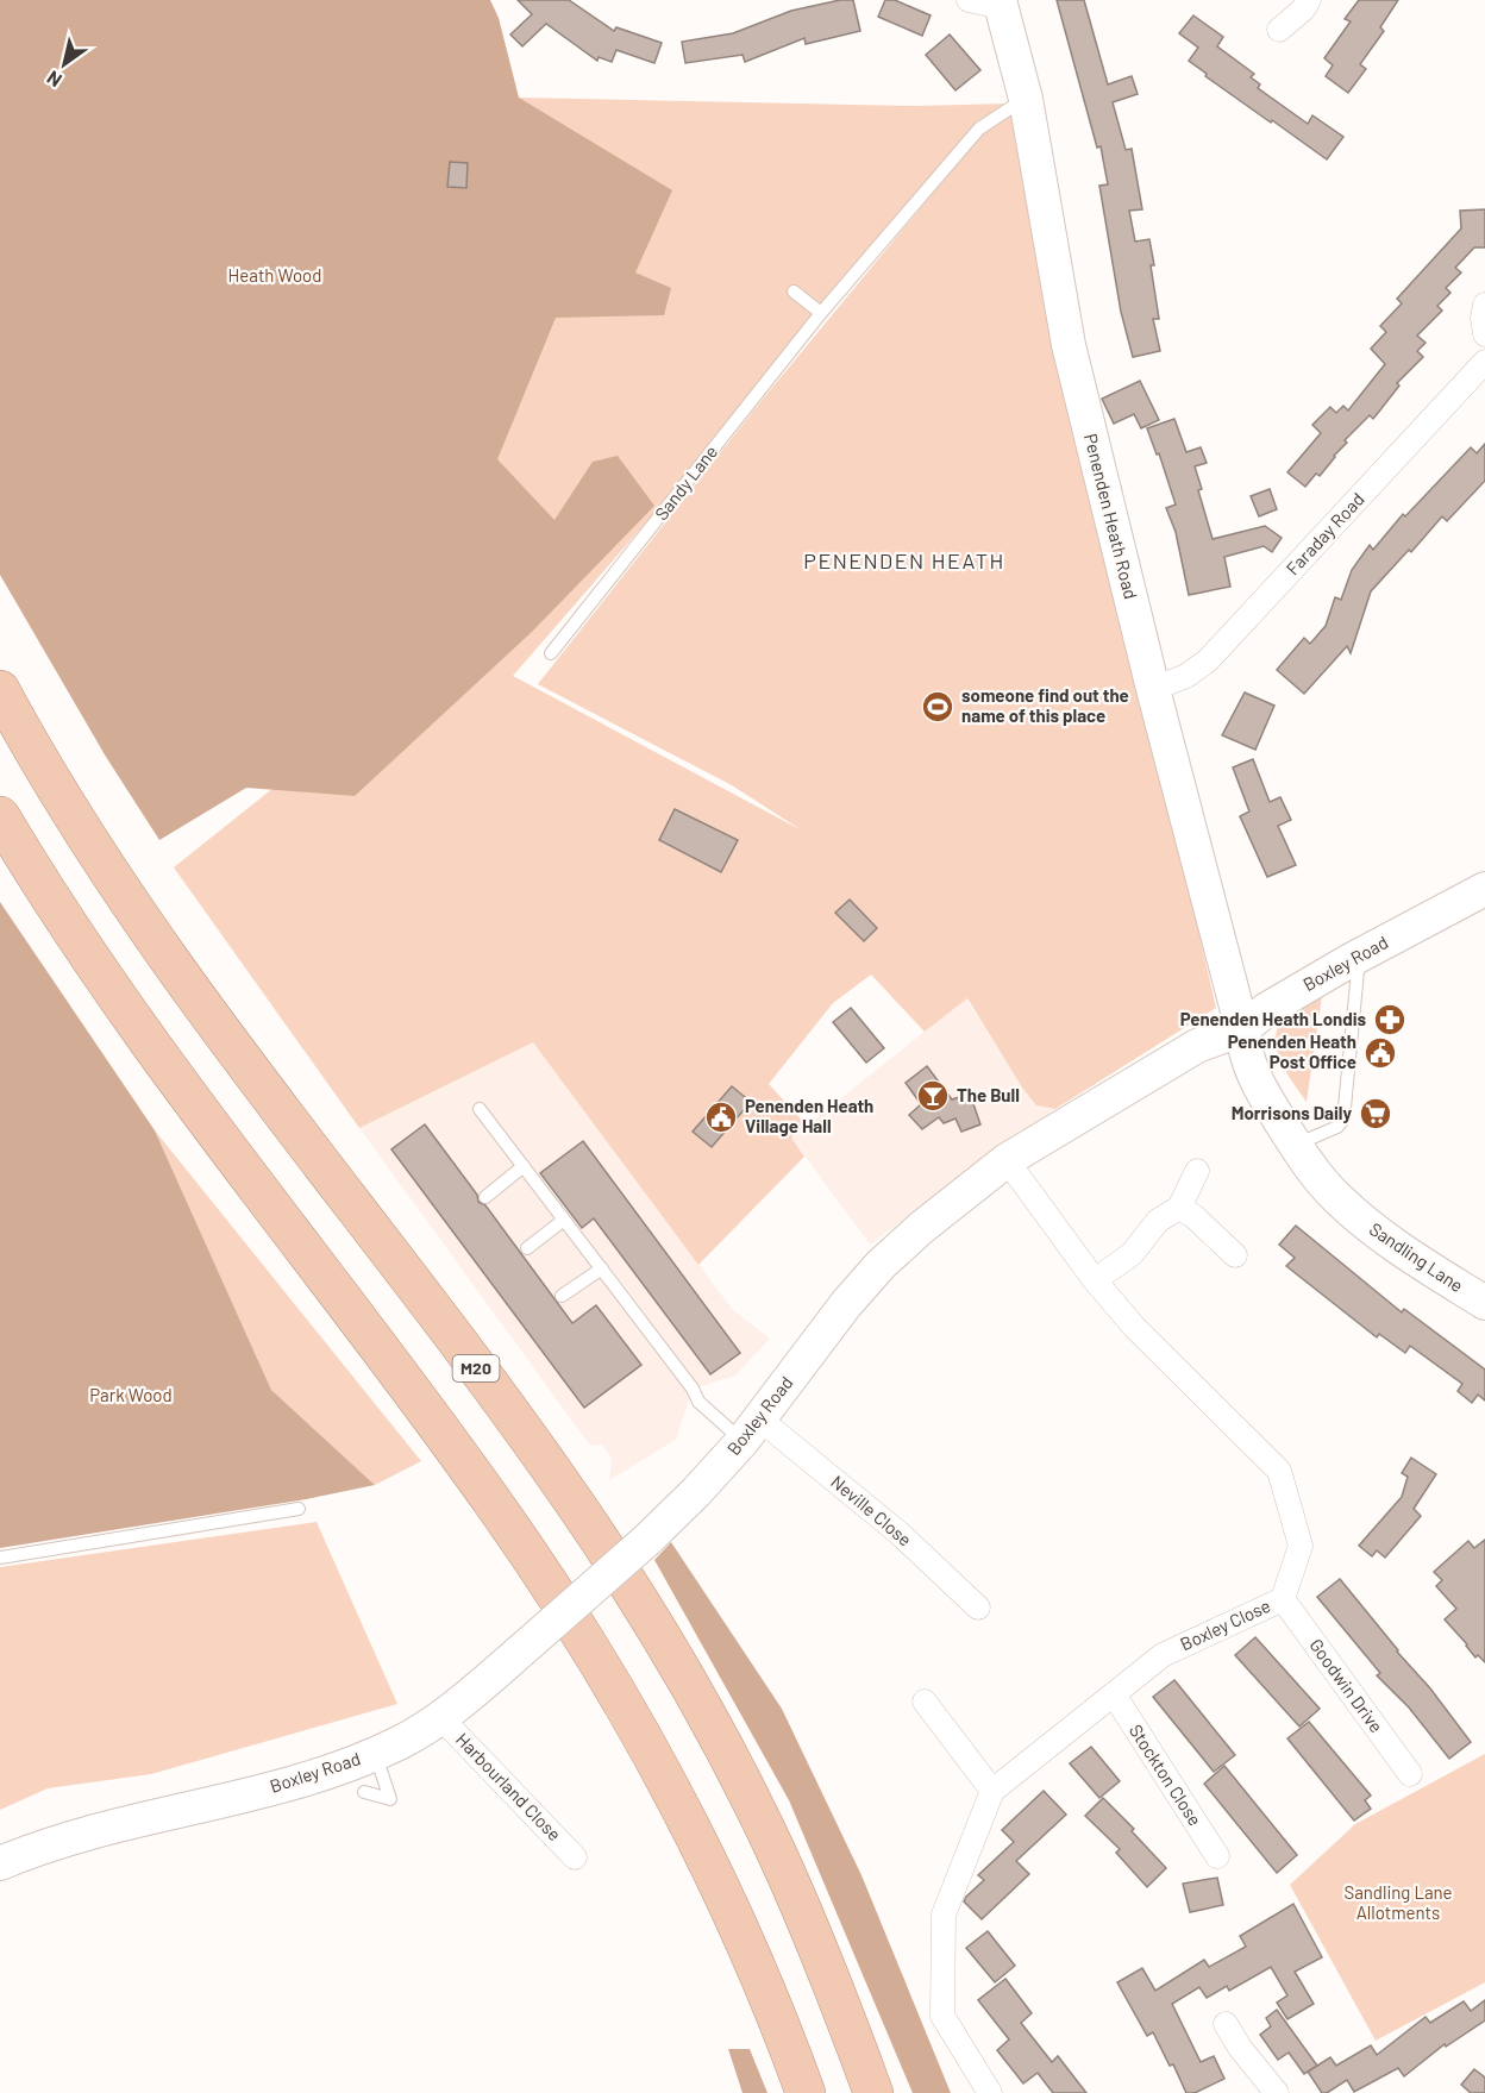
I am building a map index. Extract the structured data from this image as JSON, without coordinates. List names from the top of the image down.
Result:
{
  "streets": {
    "highway": ["M20"],
    "street": [
      "Penenden Heath Road",
      "Faraday Road",
      "Boxley Road",
      "Sandling Lane",
      "Neville Close",
      "Boxley Close",
      "Goodwin Drive",
      "Stockton Close",
      "Harbourland Close"
    ],
    "lane": ["Sandy Lane"]
  },
  "crossings": [
    ["Sandy Lane", "Penenden Heath Road"],
    ["Penenden Heath Road", "Faraday Road"],
    ["Penenden Heath Road", "Boxley Road"],
    ["Penenden Heath Road", "Sandling Lane"],
    ["Boxley Road", "Sandling Lane"],
    ["Boxley Road", "Neville Close"],
    ["Boxley Road", "Boxley Close"],
    ["Boxley Road", "Harbourland Close"],
    ["Boxley Close", "Goodwin Drive"],
    ["Boxley Close", "Stockton Close"]
  ],
  "districts": ["PENENDEN HEATH"],
  "parks": ["Heath Wood", "Park Wood", "Sandling Lane Allotments"],
  "places": {
    "sports": ["someone find out the name of this place"],
    "pharmacy": ["Penenden Heath Londis"],
    "public building": ["Penenden Heath Post Office", "Penenden Heath Village Hall"],
    "bar": ["The Bull"],
    "supermarket": ["Morrisons Daily"]
  },
  "north": "bottom left"
}
